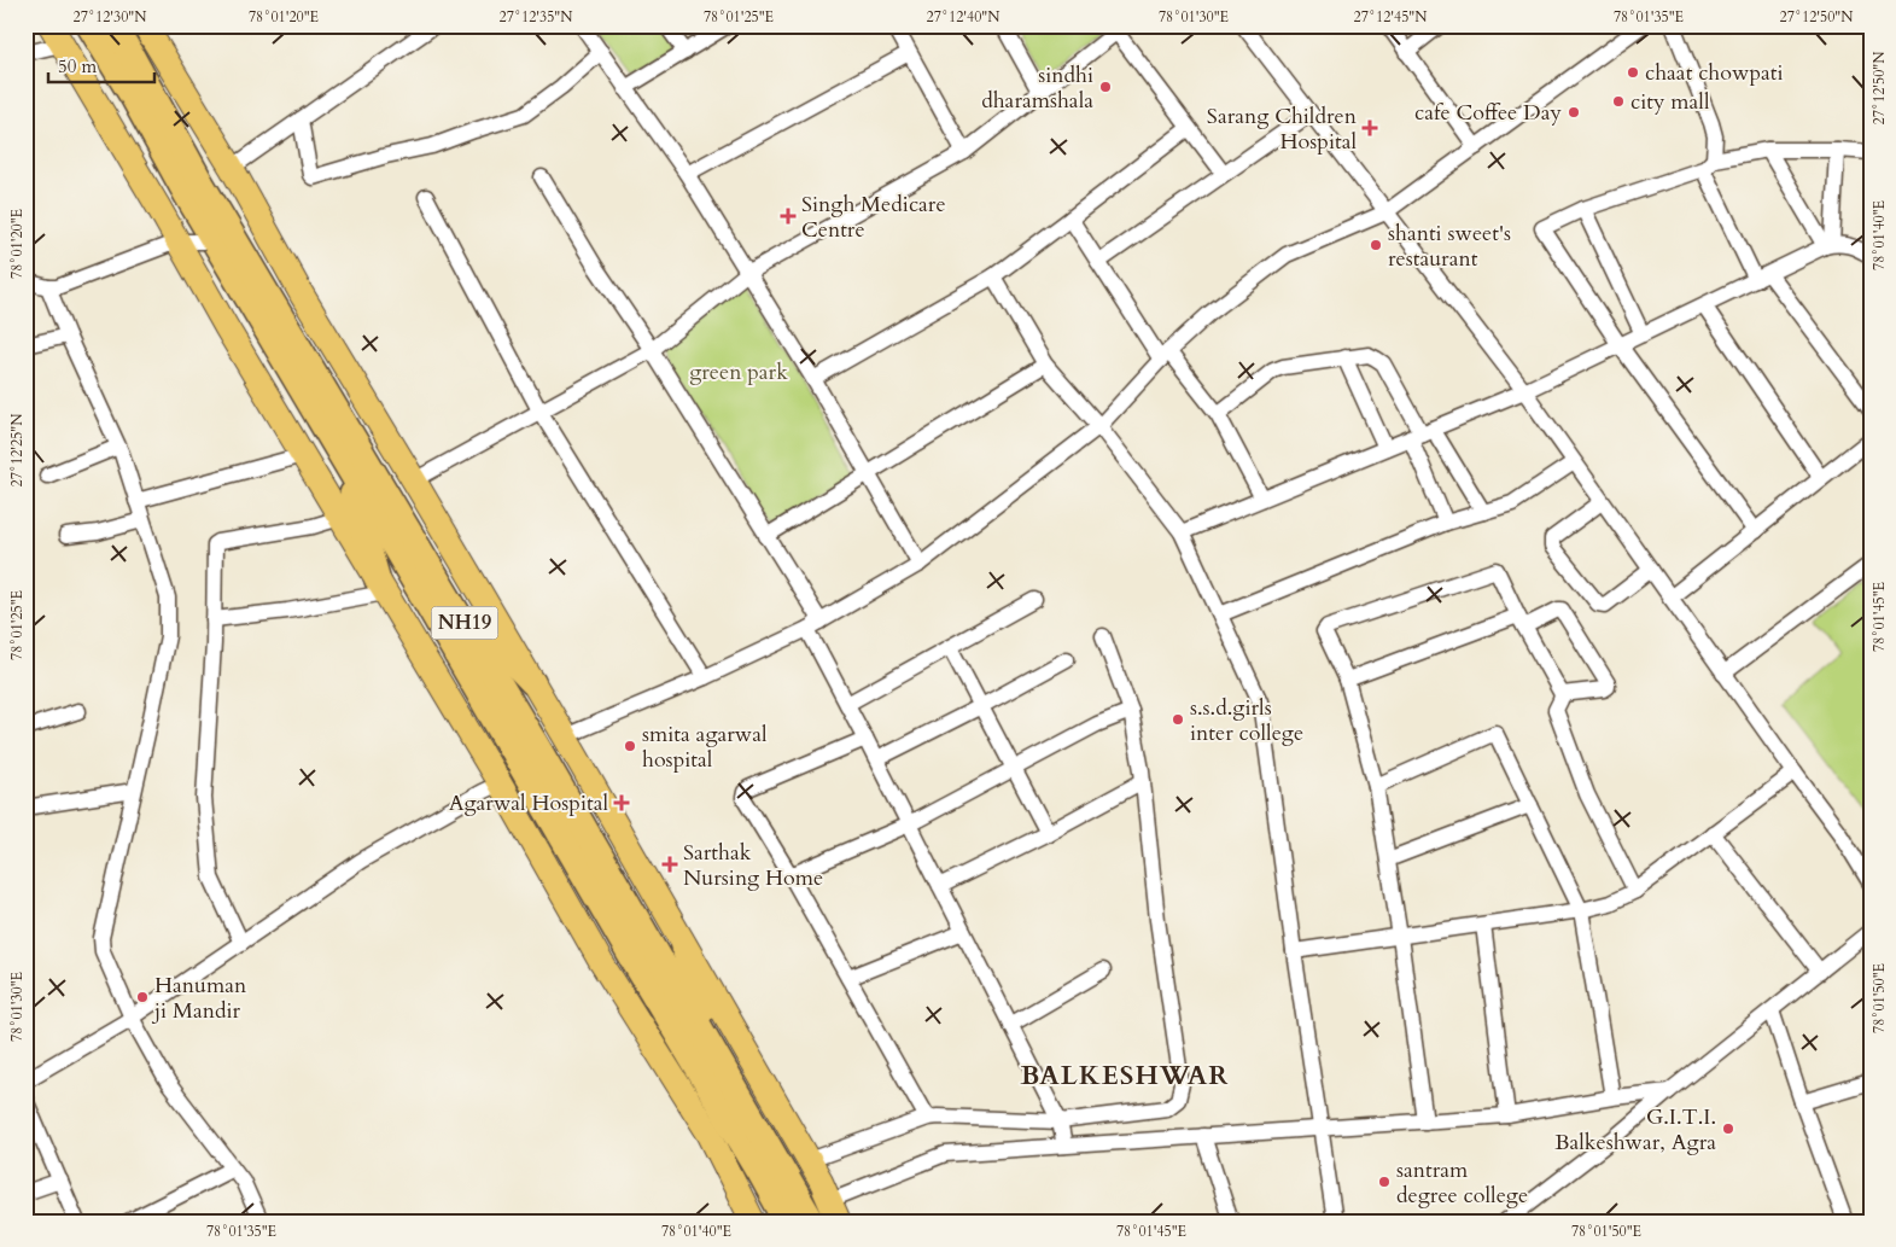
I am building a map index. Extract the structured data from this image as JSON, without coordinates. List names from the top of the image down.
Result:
{
  "streets": {
    "highway": ["NH19"]
  },
  "districts": ["BALKESHWAR"],
  "parks": ["green park"],
  "places": {
    "other": [
      "chaat chowpati",
      "sindhi dharamshala",
      "city mall",
      "cafe Coffee Day",
      "shanti sweet's restaurant",
      "s.s.d.girls inter college",
      "smita agarwal hospital",
      "Hanuman ji Mandir",
      "G.I.T.I. Balkeshwar, Agra",
      "santram degree college"
    ],
    "health": [
      "Sarang Children Hospital",
      "Singh Medicare Centre",
      "Agarwal Hospital",
      "Sarthak Nursing Home"
    ]
  },
  "scale_bar": "50 m",
  "coordinates": [
    "27°12'30\"N",
    "78°01'20\"E",
    "27°12'35\"N",
    "78°01'25\"E",
    "27°12'40\"N",
    "78°01'30\"E",
    "27°12'45\"N",
    "78°01'35\"E",
    "27°12'50\"N",
    "78°01'40\"E",
    "27°12'25\"N",
    "78°01'45\"E",
    "78°01'50\"E"
  ]
}
